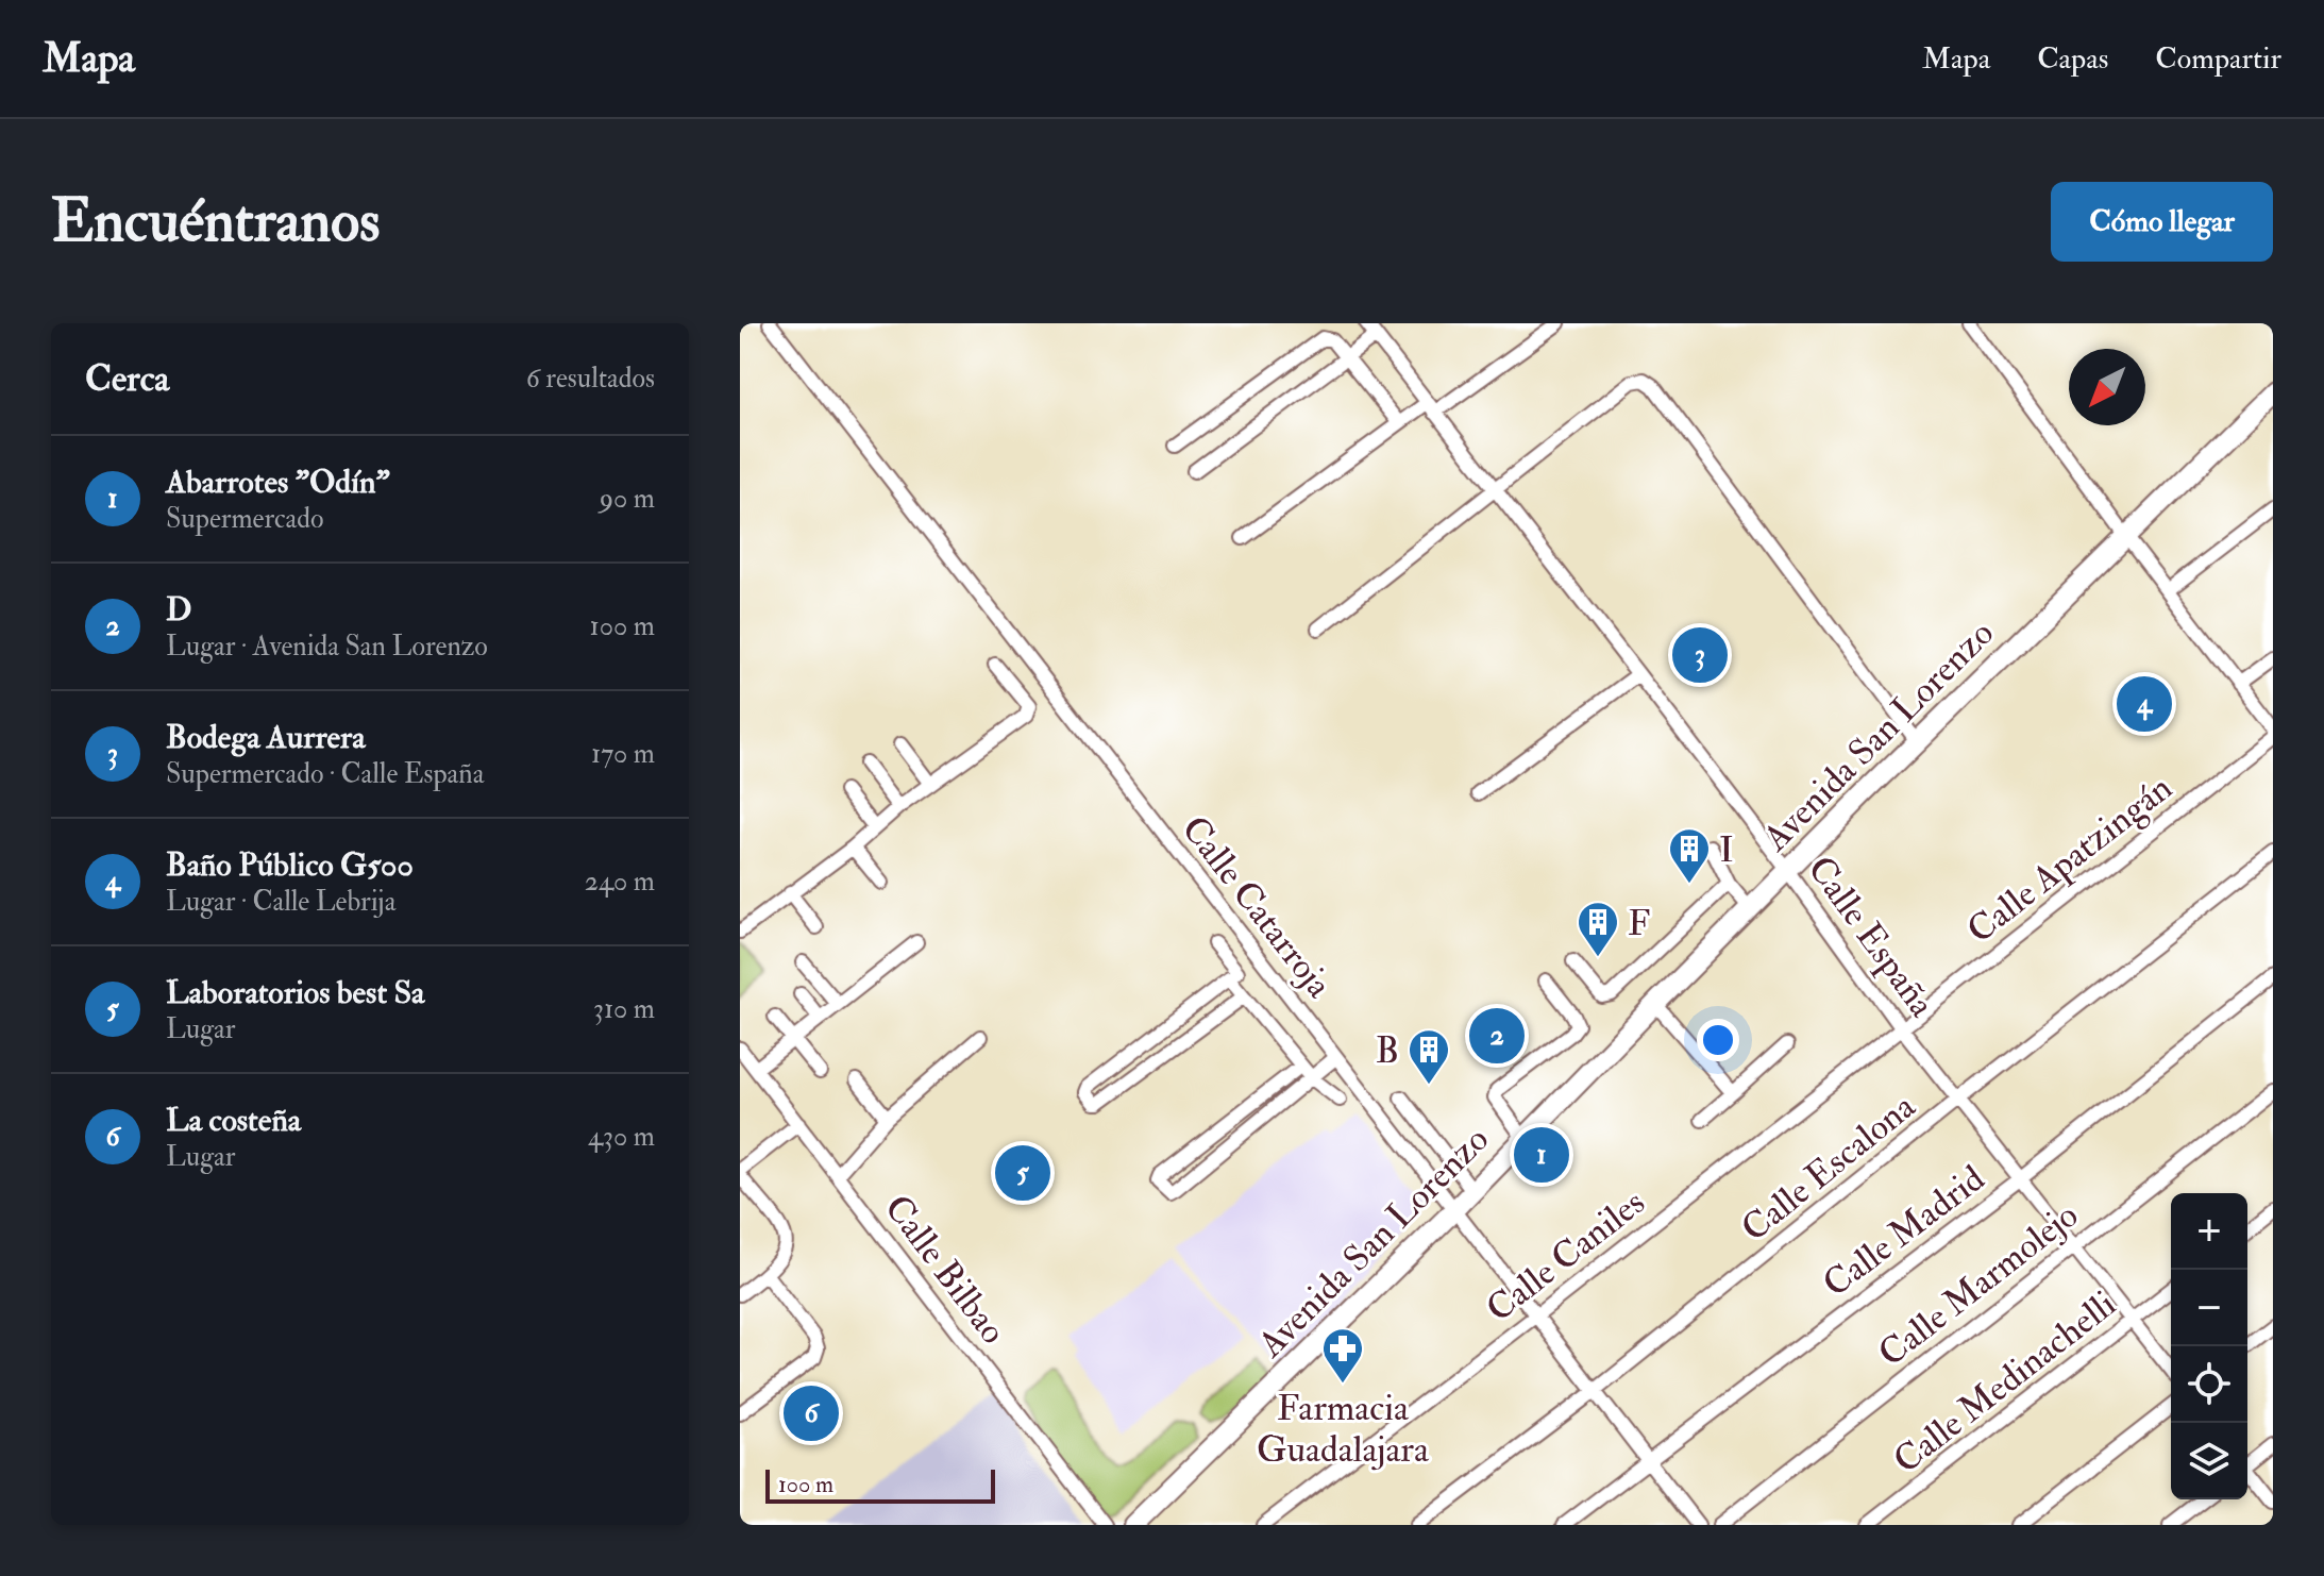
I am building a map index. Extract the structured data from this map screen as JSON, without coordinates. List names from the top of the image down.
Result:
{
  "streets": {
    "main road": ["Avenida San Lorenzo"],
    "street": [
      "Calle Apatzingán",
      "Calle Catarroja",
      "Calle España",
      "Calle Escalona",
      "Calle Madrid",
      "Calle Caniles",
      "Calle Bilbao",
      "Calle Marmolejo",
      "Calle Medinachelli"
    ]
  },
  "crossings": [
    ["Avenida San Lorenzo", "Calle Catarroja"],
    ["Avenida San Lorenzo", "Calle España"],
    ["Calle Apatzingán", "Calle España"],
    ["Calle Apatzingán", "Calle Caniles"],
    ["Calle Catarroja", "Calle Escalona"],
    ["Calle Catarroja", "Calle Madrid"],
    ["Calle Catarroja", "Calle Caniles"],
    ["Calle España", "Calle Escalona"],
    ["Calle España", "Calle Madrid"],
    ["Calle España", "Calle Caniles"],
    ["Calle España", "Calle Marmolejo"],
    ["Calle España", "Calle Medinachelli"]
  ],
  "places": {
    "building": ["I", "F", "B"],
    "pharmacy": ["Farmacia Guadalajara"]
  },
  "scale_bar": "100 m",
  "north": "bottom left",
  "page": {
    "header": "Mapa",
    "nav": ["Mapa", "Capas", "Compartir"],
    "buttons": "Cómo llegar",
    "title": "Encuéntranos",
    "heading": ["Cerca", "6 resultados"],
    "list": [
      {
        "mark": "1",
        "name": "Abarrotes \"Odín\"",
        "note": "Supermercado",
        "value": "90 m"
      },
      {
        "mark": "2",
        "name": "D",
        "note": "Lugar · Avenida San Lorenzo",
        "value": "100 m"
      },
      {
        "mark": "3",
        "name": "Bodega Aurrera",
        "note": "Supermercado · Calle España",
        "value": "170 m"
      },
      {
        "mark": "4",
        "name": "Baño Público G500",
        "note": "Lugar · Calle Lebrija",
        "value": "240 m"
      },
      {
        "mark": "5",
        "name": "Laboratorios best Sa",
        "note": "Lugar",
        "value": "310 m"
      },
      {
        "mark": "6",
        "name": "La costeña",
        "note": "Lugar",
        "value": "430 m"
      }
    ],
    "pins": [
      "3",
      "4",
      "2",
      "1",
      "5",
      "6"
    ],
    "map_buttons": ["+", "−"],
    "scale": "100 m"
  }
}
